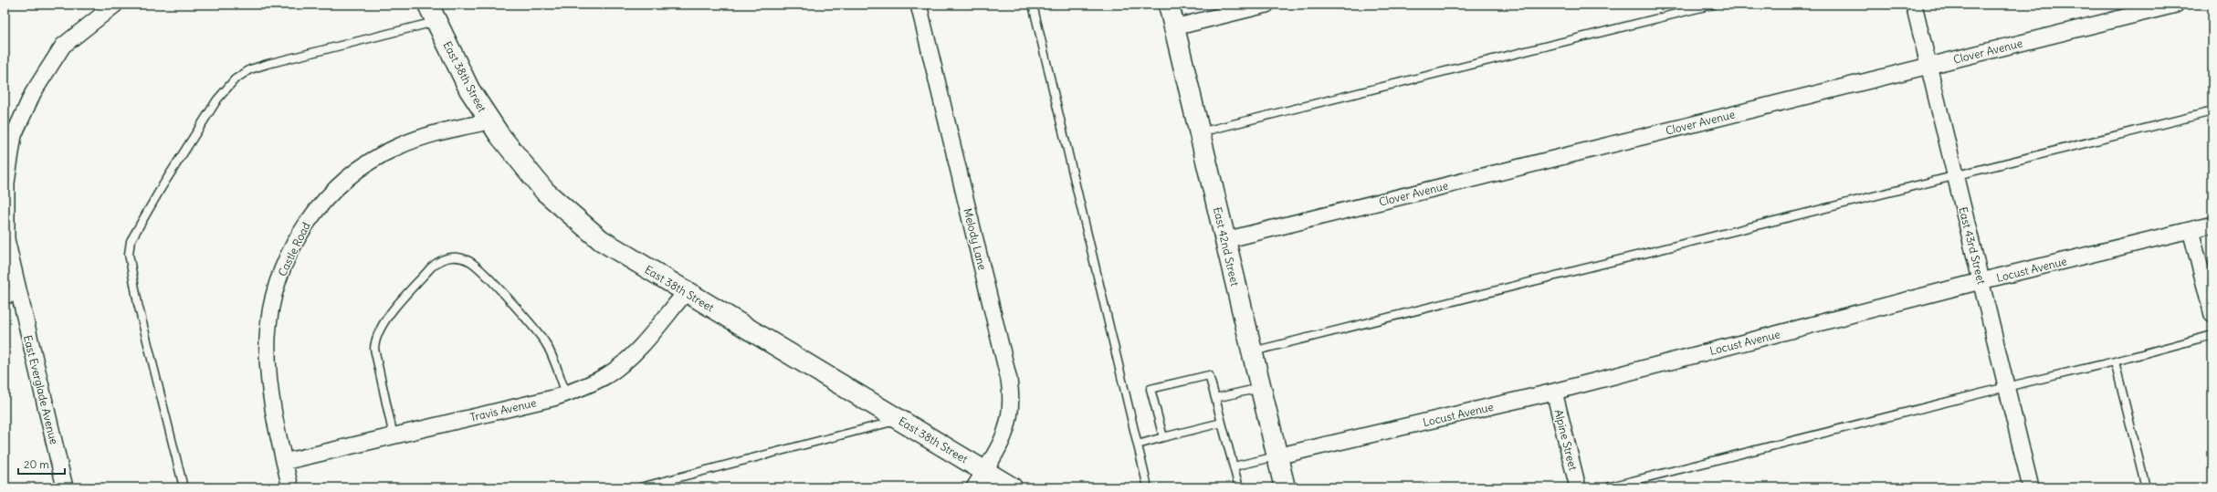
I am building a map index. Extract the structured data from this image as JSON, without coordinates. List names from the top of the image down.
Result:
{
  "streets": {
    "main road": ["East 38th Street", "East 42nd Street"],
    "street": [
      "Clover Avenue",
      "Melody Lane",
      "East 43rd Street",
      "Castle Road",
      "Locust Avenue",
      "East Everglade Avenue",
      "Travis Avenue",
      "Alpine Street"
    ]
  },
  "crossings": [
    ["Clover Avenue", "East 43rd Street"],
    ["Clover Avenue", "East 42nd Street"],
    ["East 38th Street", "Melody Lane"],
    ["East 38th Street", "Castle Road"],
    ["East 38th Street", "Travis Avenue"],
    ["East 43rd Street", "Locust Avenue"],
    ["East 42nd Street", "Locust Avenue"],
    ["Castle Road", "Travis Avenue"],
    ["Locust Avenue", "Alpine Street"]
  ],
  "scale_bar": "20 m"
}
